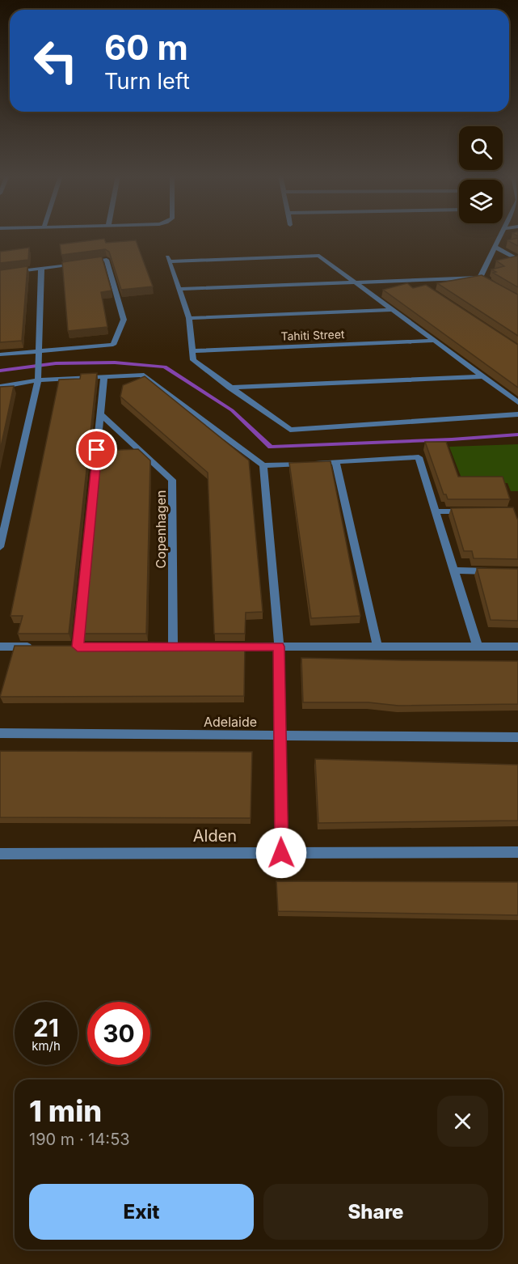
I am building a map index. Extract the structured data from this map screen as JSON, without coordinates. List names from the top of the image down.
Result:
{
  "streets": {
    "street": [
      "Tahiti Street",
      "Copenhagen",
      "Adelaide",
      "Alden"
    ]
  },
  "page": {
    "turn": ["60 m", "Turn left"],
    "speed": "21 km/h",
    "limit": "30",
    "heading": ["1 min", "190 m · 14:53"],
    "buttons": ["Exit", "Share"]
  }
}
